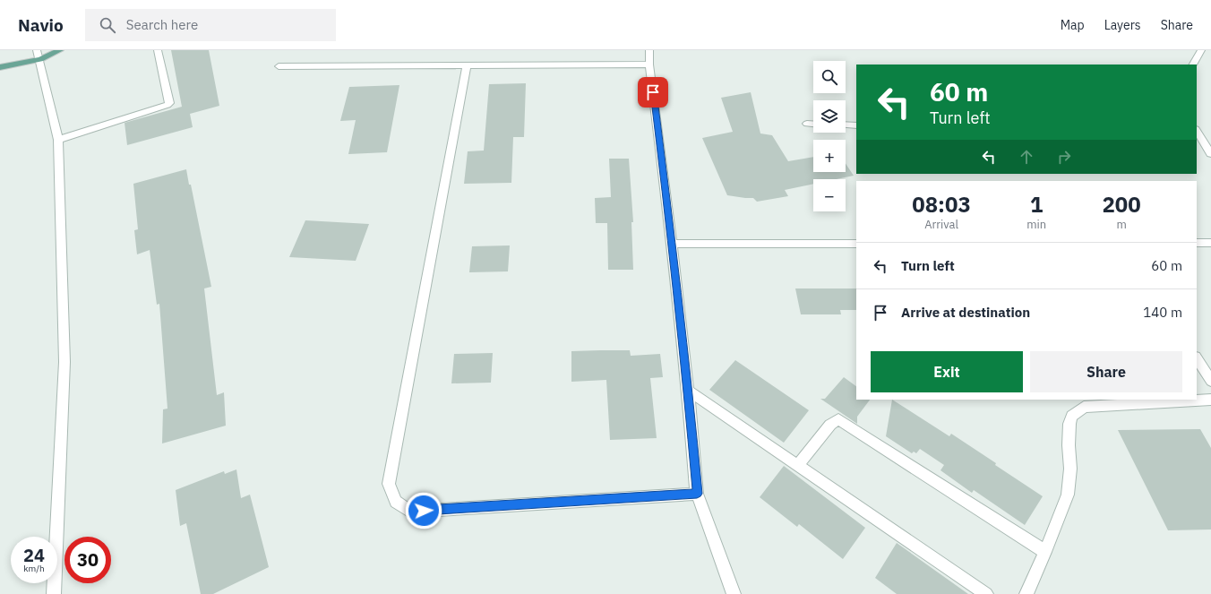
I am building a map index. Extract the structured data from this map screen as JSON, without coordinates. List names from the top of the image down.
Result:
{
  "page": {
    "header": "Navio",
    "search": "Search here",
    "nav": ["Map", "Layers", "Share"],
    "map_buttons": ["+", "−"],
    "turn": ["60 m", "Turn left"],
    "eta": [
      "08:03",
      "Arrival",
      "1",
      "min",
      "200",
      "m"
    ],
    "list": [
      {
        "name": "Turn left",
        "value": "60 m"
      },
      {
        "name": "Arrive at destination",
        "value": "140 m"
      }
    ],
    "buttons": ["Exit", "Share"],
    "speed": "24 km/h",
    "limit": "30"
  }
}
